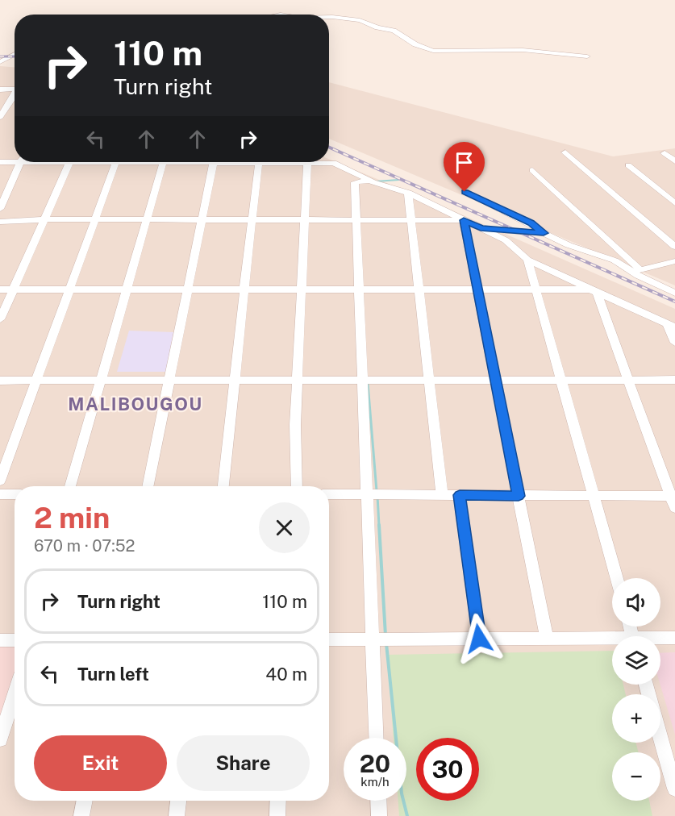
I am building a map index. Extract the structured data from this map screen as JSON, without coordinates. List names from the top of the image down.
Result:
{
  "districts": ["MALIBOUGOU"],
  "page": {
    "turn": ["110 m", "Turn right"],
    "heading": ["2 min", "670 m · 07:52"],
    "list": [
      {
        "name": "Turn right",
        "value": "110 m"
      },
      {
        "name": "Turn left",
        "value": "40 m"
      }
    ],
    "map_buttons": ["+", "−"],
    "buttons": ["Exit", "Share"],
    "speed": "20 km/h",
    "limit": "30"
  }
}
